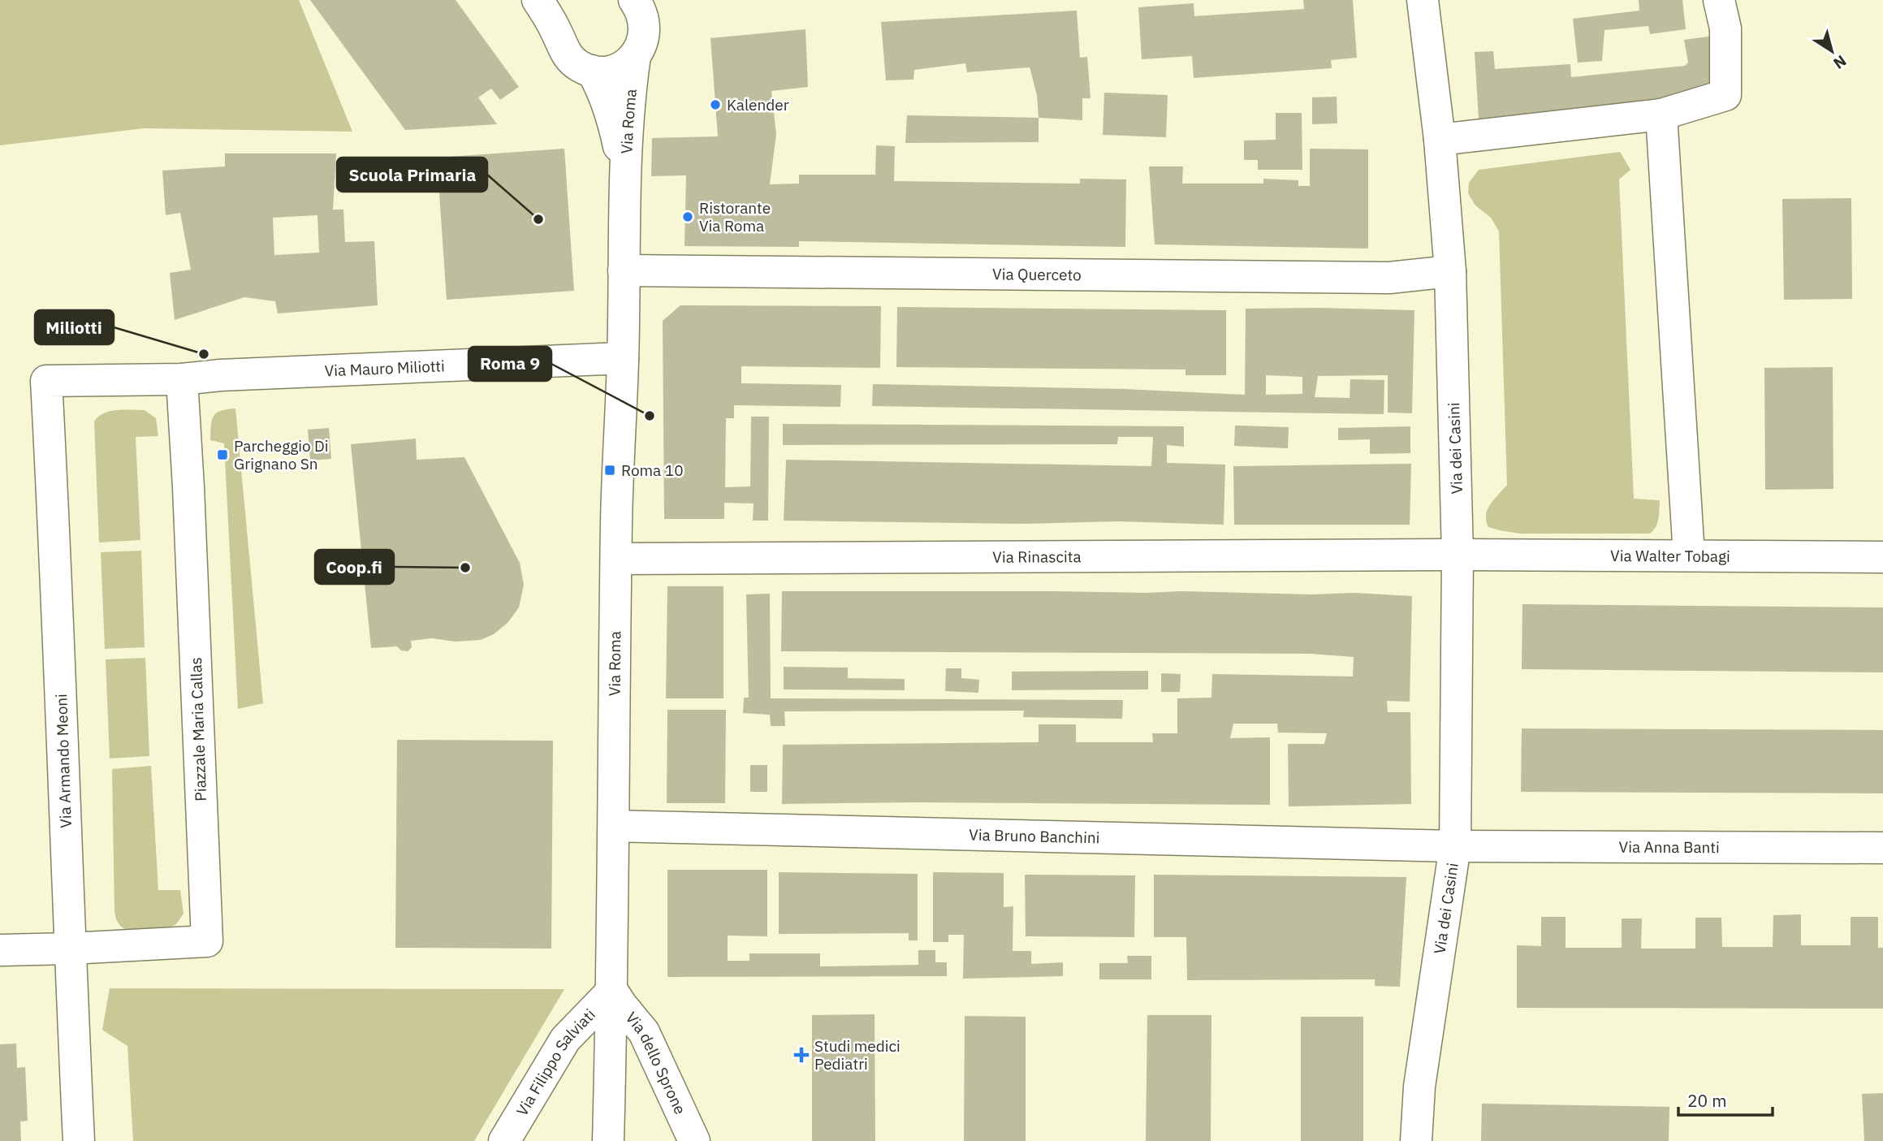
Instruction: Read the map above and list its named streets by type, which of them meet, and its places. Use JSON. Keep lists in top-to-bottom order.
{
  "streets": {
    "street": [
      "Via Roma",
      "Via Querceto",
      "Via Mauro Miliotti",
      "Via dei Casini",
      "Via Rinascita",
      "Via Walter Tobagi",
      "Piazzale Maria Callas",
      "Via Armando Meoni",
      "Via Bruno Banchini",
      "Via Anna Banti",
      "Via Filippo Salviati",
      "Via dello Sprone"
    ]
  },
  "crossings": [
    ["Via Roma", "Via Querceto"],
    ["Via Roma", "Via Mauro Miliotti"],
    ["Via Roma", "Via Rinascita"],
    ["Via Roma", "Via Bruno Banchini"],
    ["Via Roma", "Via Filippo Salviati"],
    ["Via Roma", "Via dello Sprone"],
    ["Via Querceto", "Via dei Casini"],
    ["Via Mauro Miliotti", "Piazzale Maria Callas"],
    ["Via Mauro Miliotti", "Via Armando Meoni"],
    ["Via dei Casini", "Via Rinascita"],
    ["Via dei Casini", "Via Walter Tobagi"],
    ["Via dei Casini", "Via Bruno Banchini"],
    ["Via dei Casini", "Via Anna Banti"],
    ["Via Rinascita", "Via Walter Tobagi"],
    ["Piazzale Maria Callas", "Via Armando Meoni"],
    ["Via Bruno Banchini", "Via Anna Banti"],
    ["Via Filippo Salviati", "Via dello Sprone"]
  ],
  "places": {
    "other": [
      "Kalender",
      "Ristorante Via Roma",
      "Scuola Primaria",
      "Miliotti",
      "Roma 9",
      "Coop.fi"
    ],
    "transit": ["Parcheggio Di Grignano Sn", "Roma 10"],
    "health": ["Studi medici Pediatri"]
  },
  "scale_bar": "20 m",
  "north": "bottom right"
}
